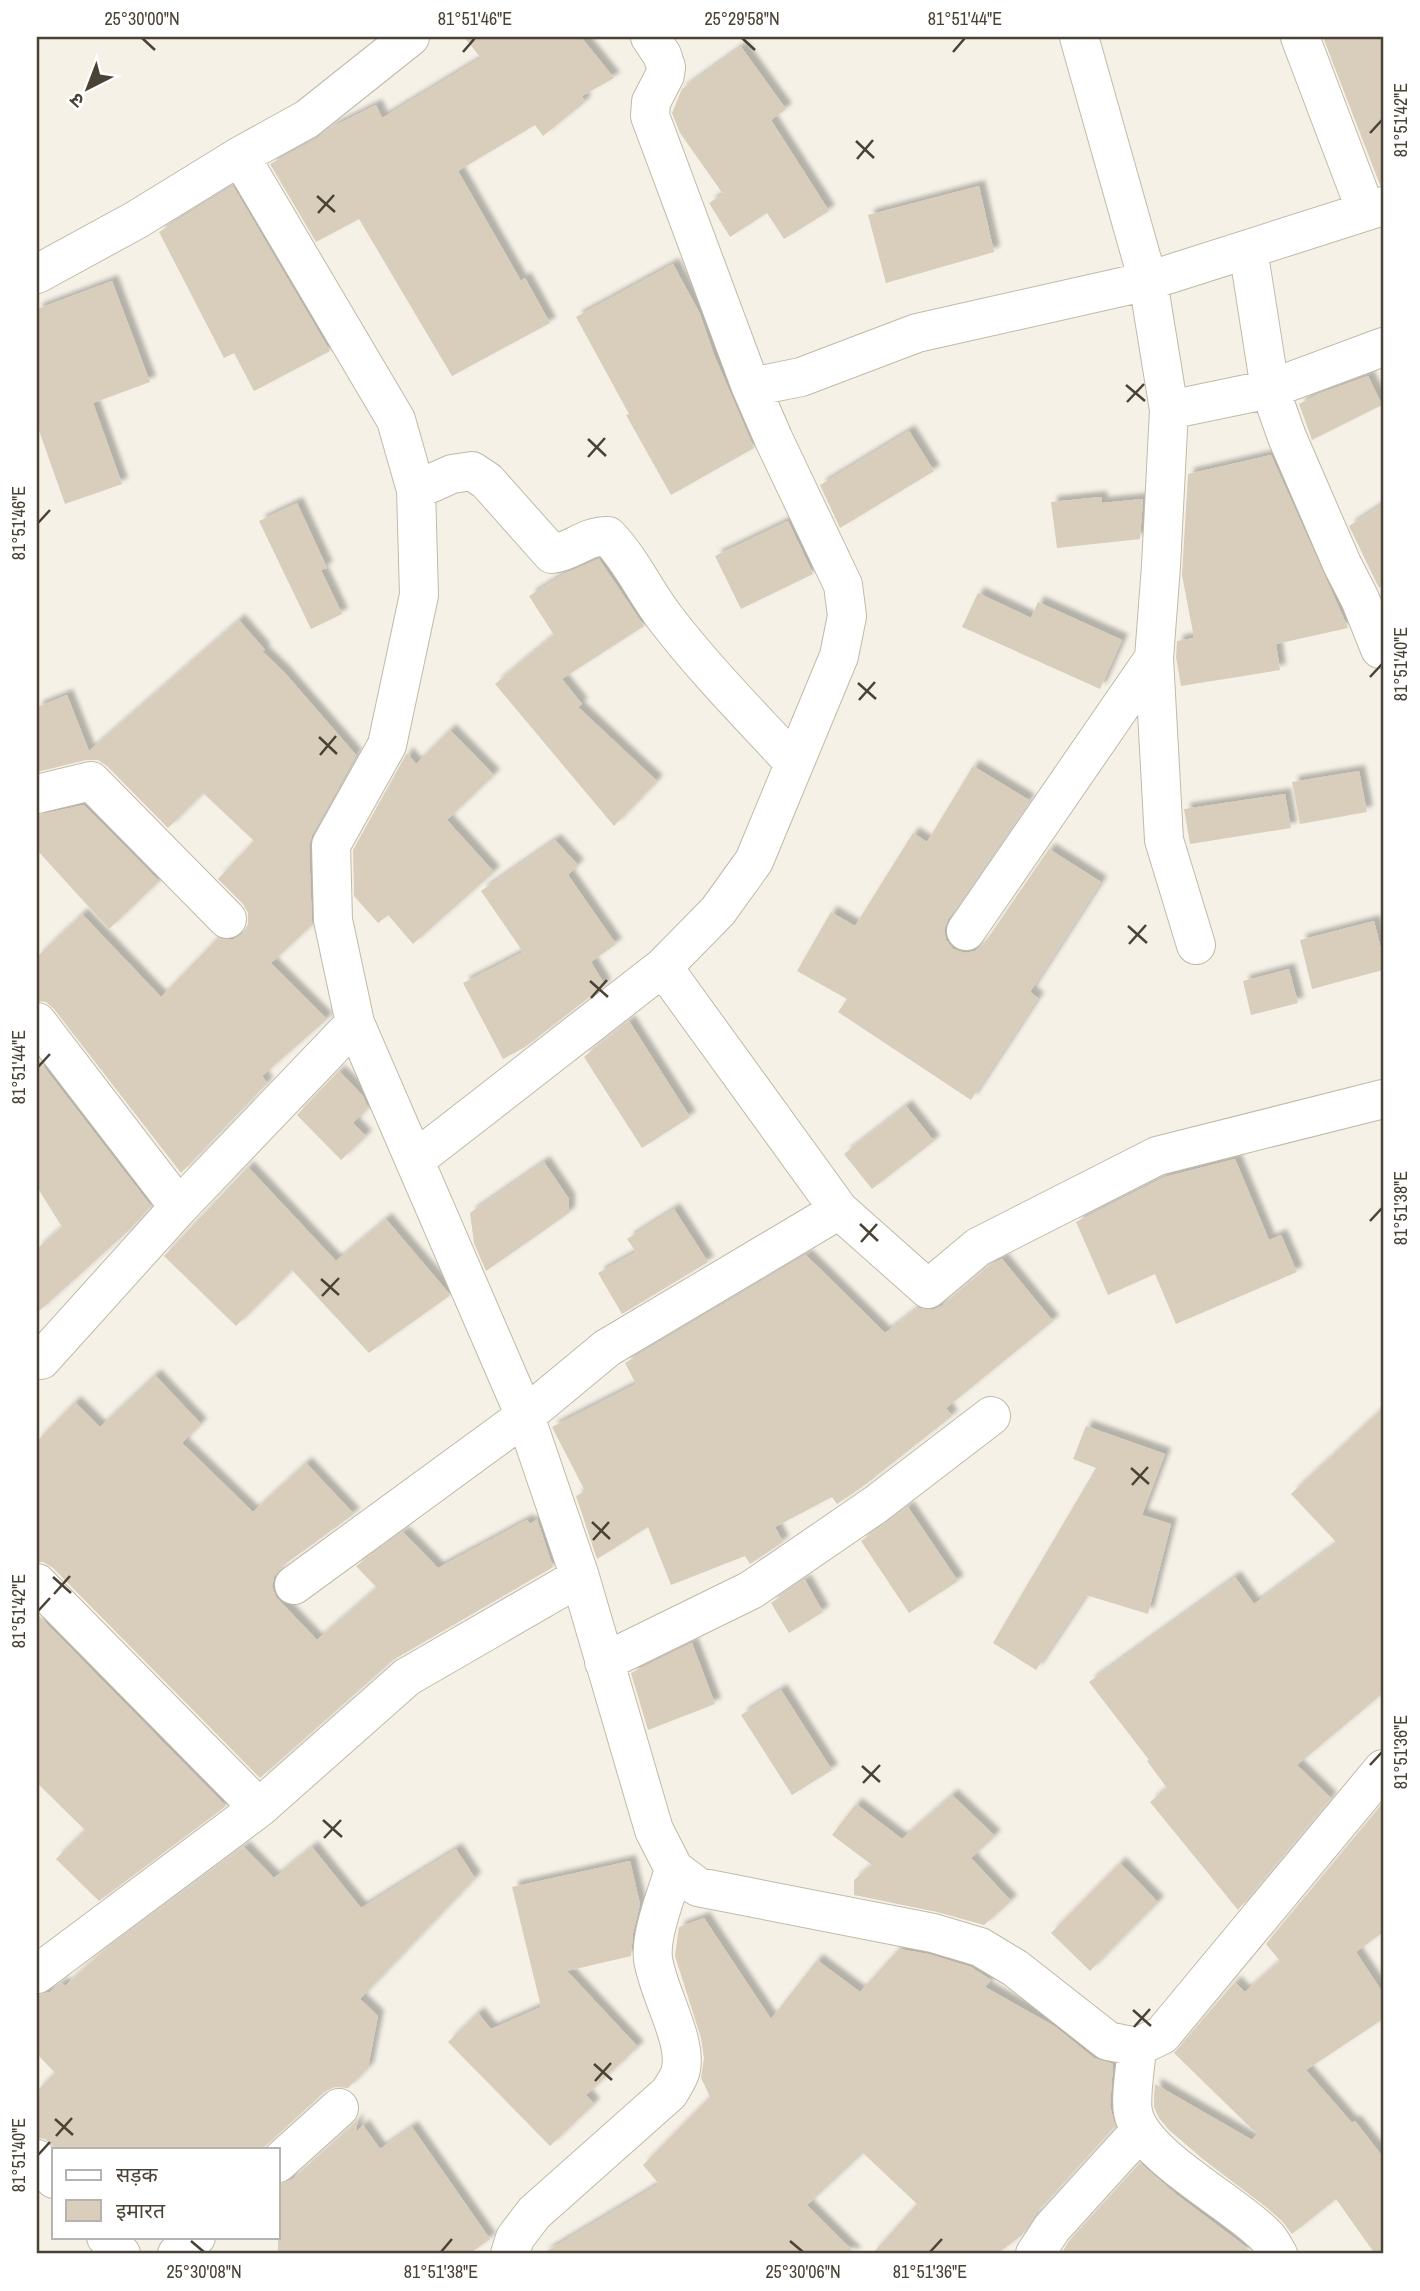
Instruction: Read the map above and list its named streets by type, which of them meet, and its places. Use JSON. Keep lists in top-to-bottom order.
{
  "legend": ["सड़क", "इमारत"],
  "north": "bottom left",
  "coordinates": [
    "25°30'00\"N",
    "81°51'46\"E",
    "25°29'58\"N",
    "81°51'44\"E",
    "81°51'42\"E",
    "81°51'40\"E",
    "81°51'38\"E",
    "81°51'36\"E",
    "25°30'08\"N",
    "25°30'06\"N"
  ]
}
